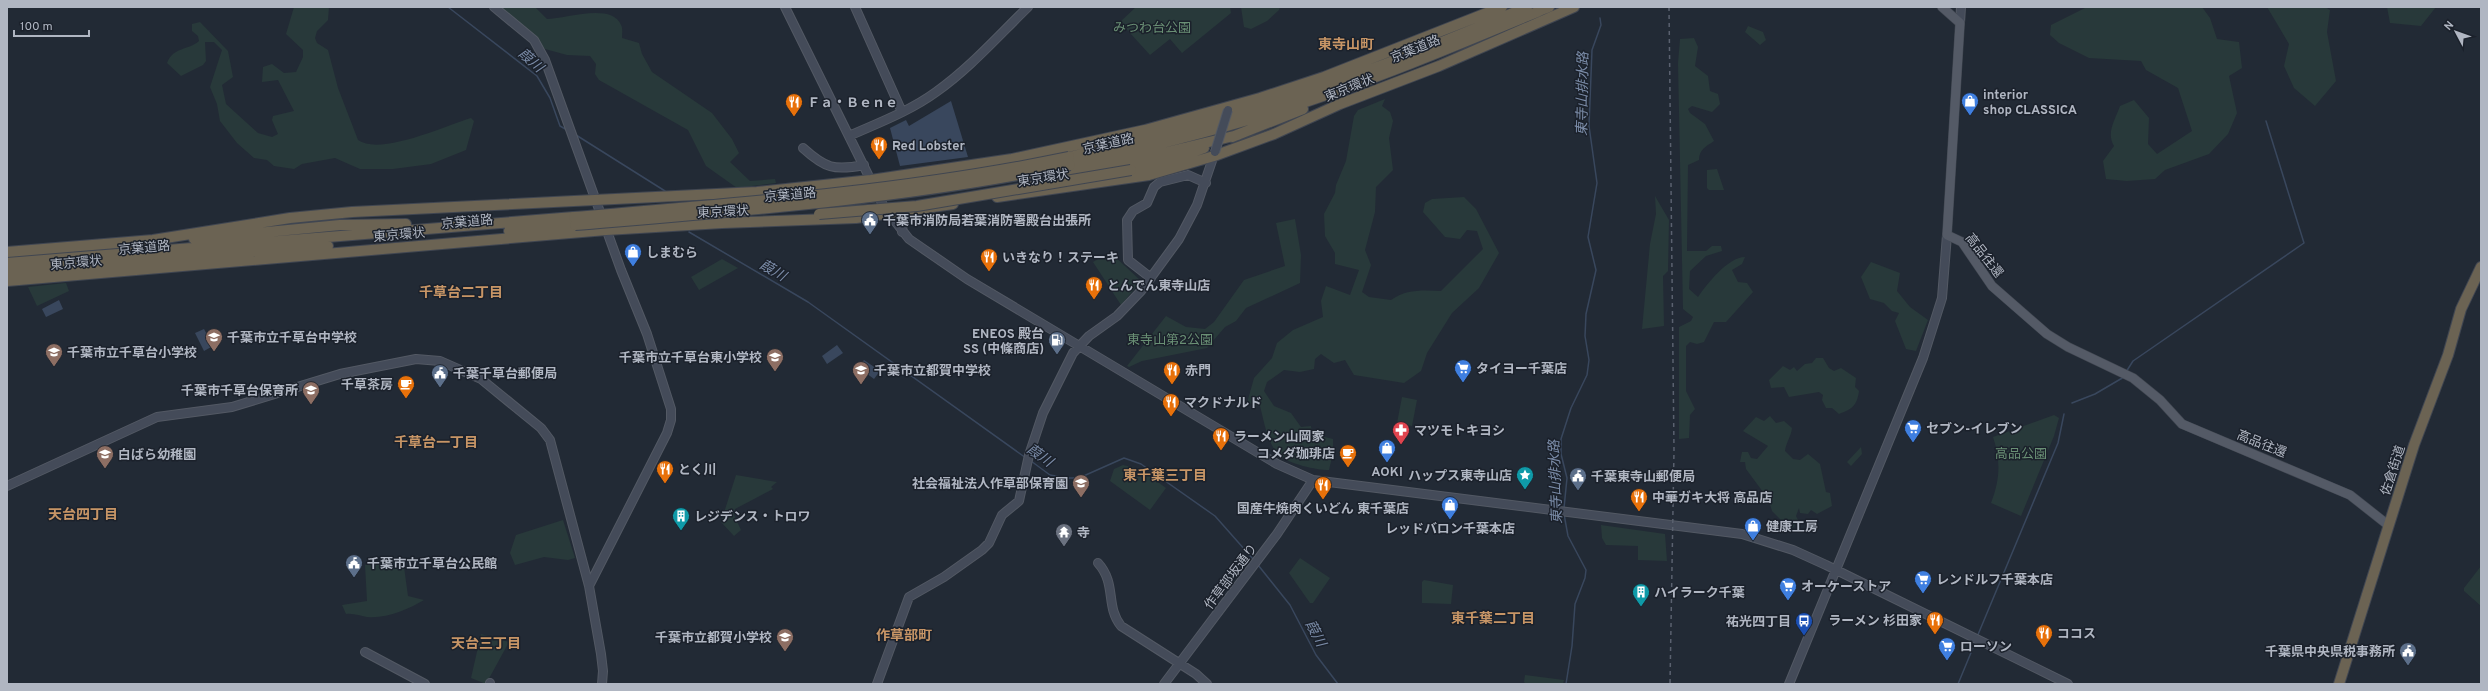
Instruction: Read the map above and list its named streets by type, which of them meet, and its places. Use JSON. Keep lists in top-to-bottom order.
{
  "streets": {
    "highway": ["京葉道路", "東京環状", "佐倉街道"],
    "main road": ["高品往還"],
    "street": ["作草部坂通り"]
  },
  "crossings": [
    ["高品往還", "佐倉街道"]
  ],
  "districts": [
    "東寺山町",
    "千草台二丁目",
    "千草台一丁目",
    "東千葉三丁目",
    "天台四丁目",
    "東千葉二丁目",
    "作草部町",
    "天台三丁目"
  ],
  "water": ["葭川", "東寺山排水路"],
  "parks": ["みつわ台公園", "東寺山第2公園", "高品公園"],
  "places": {
    "shop": [
      "interior shop CLASSICA",
      "しまむら",
      "AOKI",
      "レッドバロン千葉本店",
      "健康工房"
    ],
    "restaurant": [
      "Ｆａ・Ｂｅｎｅ",
      "Red Lobster",
      "いきなり！ステーキ",
      "とんでん東寺山店",
      "赤門",
      "マクドナルド",
      "ラーメン山岡家",
      "とく川",
      "国産牛焼肉くいどん 東千葉店",
      "中華ガキ大将 高品店",
      "ラーメン 杉田家",
      "ココス"
    ],
    "public building": [
      "千葉市消防局若葉消防署殿台出張所",
      "千葉千草台郵便局",
      "千葉東寺山郵便局",
      "千葉市立千草台公民館",
      "千葉県中央県税事務所"
    ],
    "school or university": [
      "千葉市立千草台中学校",
      "千葉市立千草台小学校",
      "千葉市立千草台東小学校",
      "千葉市立都賀中学校",
      "千葉市千草台保育所",
      "白ばら幼稚園",
      "社会福祉法人作草部保育園",
      "千葉市立都賀小学校"
    ],
    "fuel station": ["ENEOS 殿台 SS (中條商店)"],
    "supermarket": [
      "タイヨー千葉店",
      "セブン-イレブン",
      "レンドルフ千葉本店",
      "オーケーストア",
      "ローソン"
    ],
    "cafe": ["千草茶房", "コメダ珈琲店"],
    "pharmacy": ["マツモトキヨシ"],
    "place": ["ハップス東寺山店"],
    "building": ["レジデンス・トロワ", "ハイラーク千葉"],
    "temple": ["寺"],
    "bus stop": ["祐光四丁目"]
  },
  "scale_bar": "100 m",
  "north": "top left"
}
